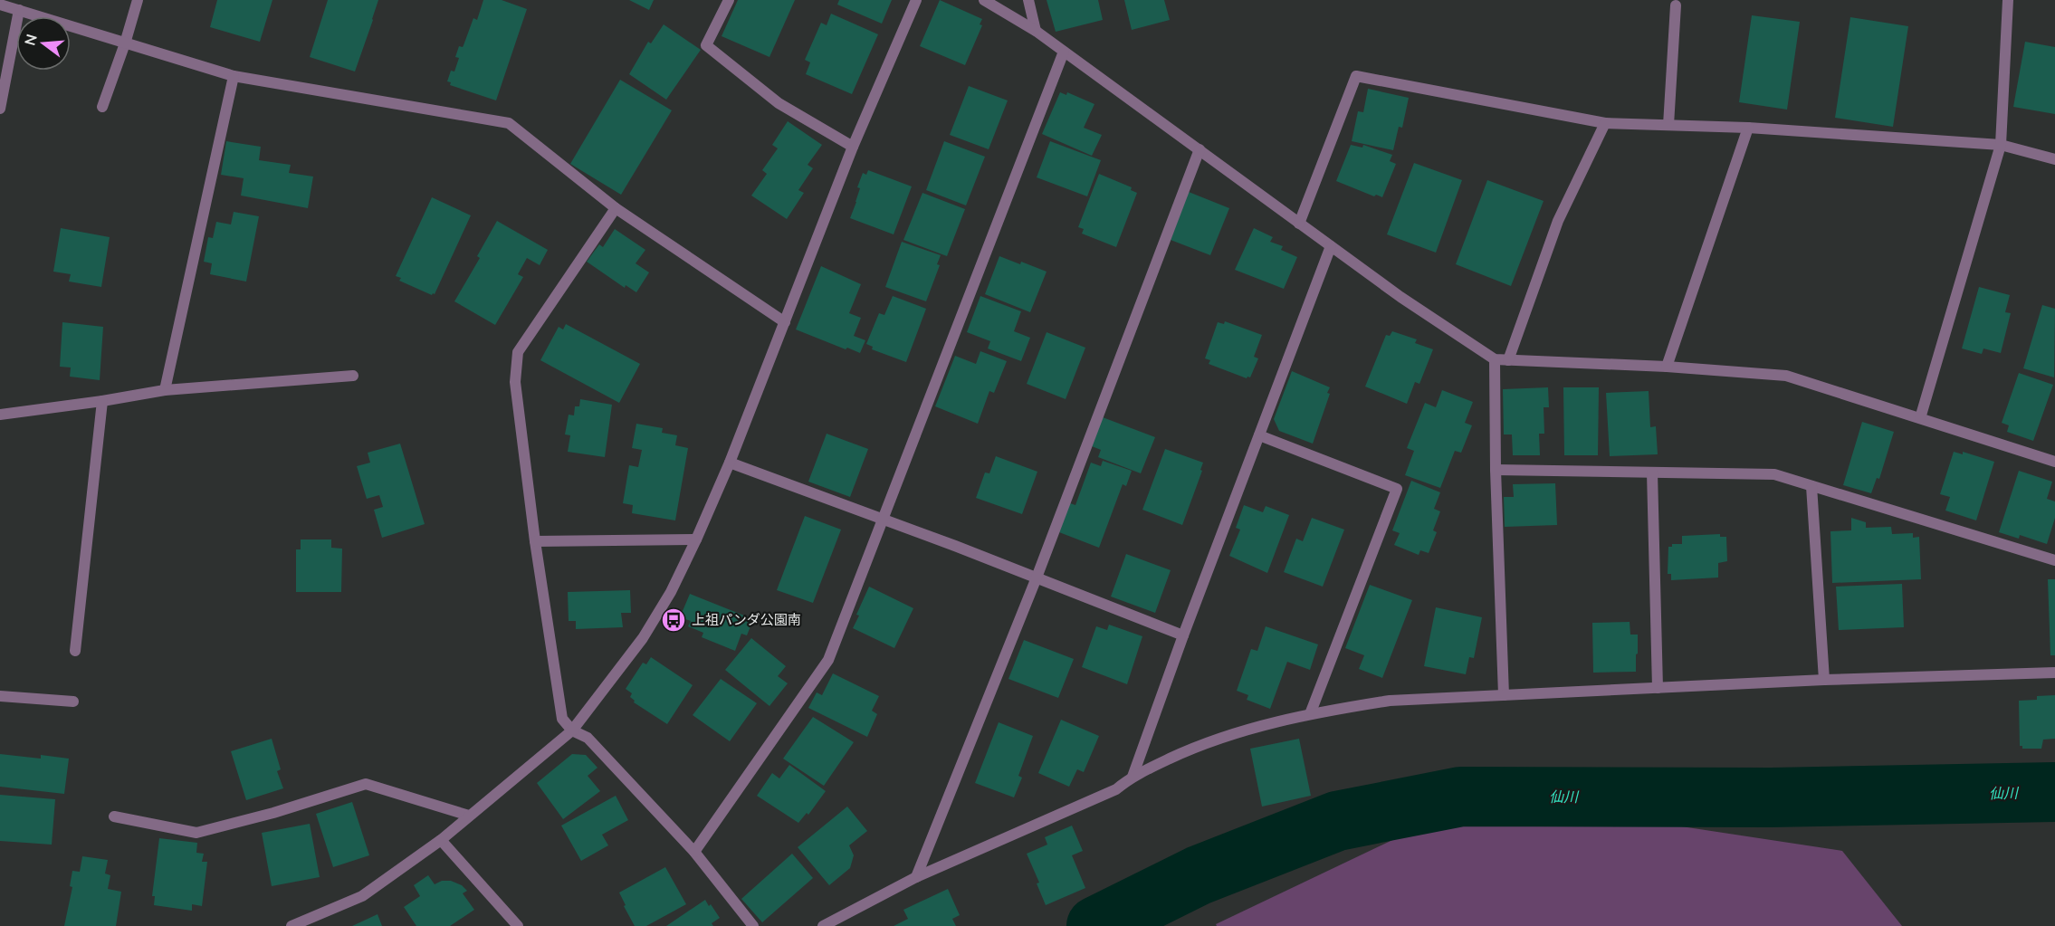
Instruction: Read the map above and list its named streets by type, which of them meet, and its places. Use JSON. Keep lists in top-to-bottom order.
{
  "water": ["仙川"],
  "places": {
    "bus stop": ["上祖パンダ公園南"]
  },
  "north": "left"
}
